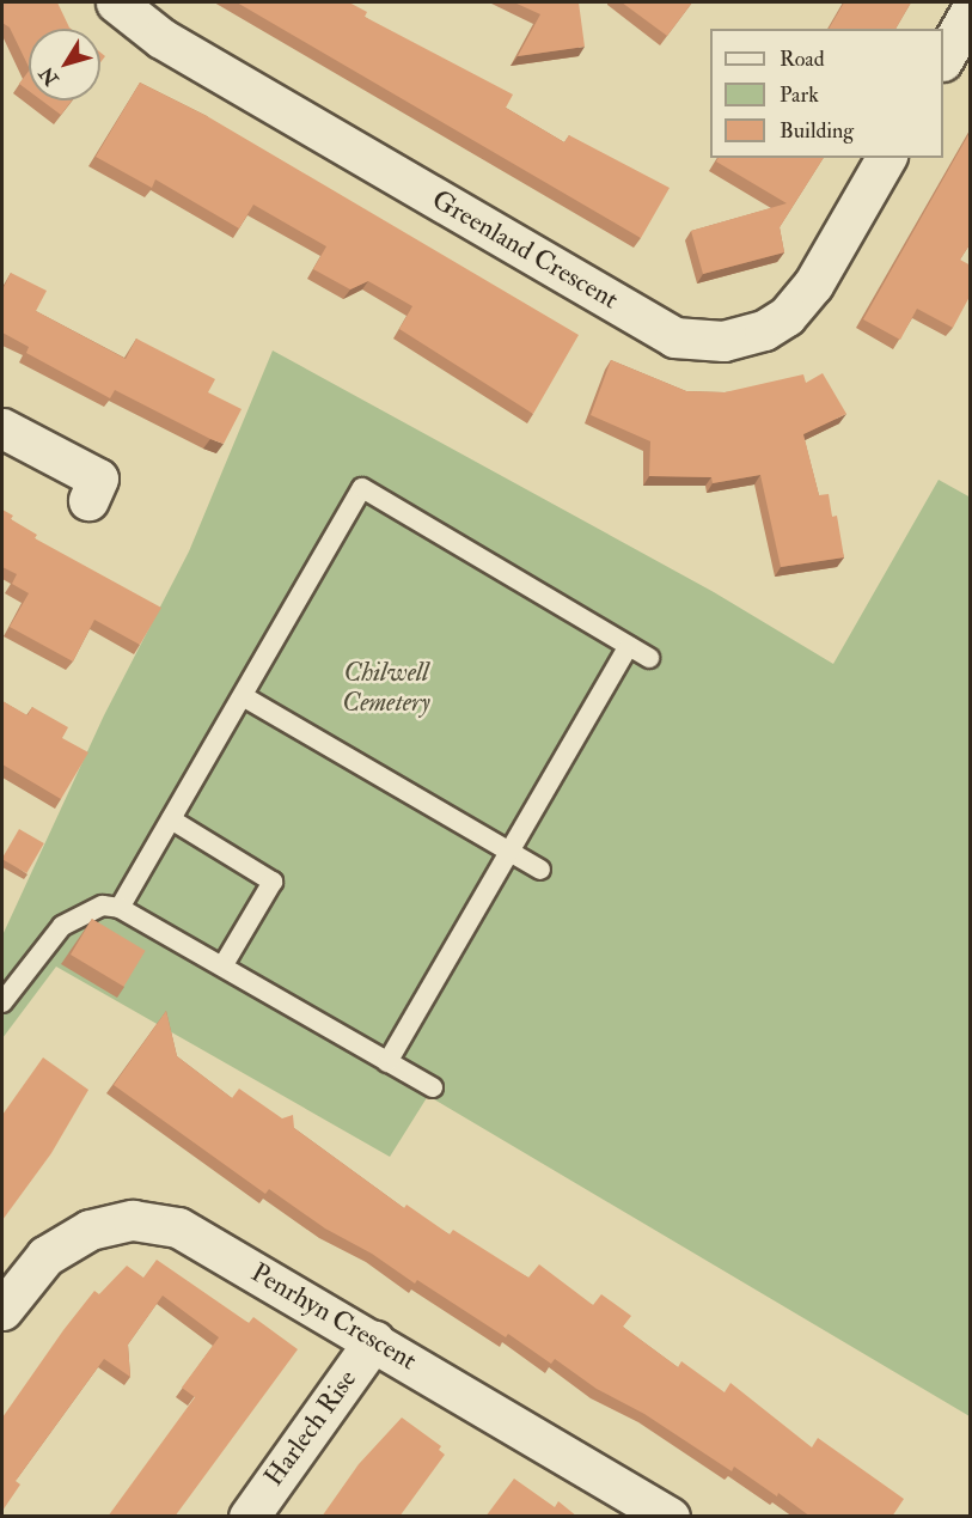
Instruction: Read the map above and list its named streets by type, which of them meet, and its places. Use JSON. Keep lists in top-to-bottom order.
{
  "streets": {
    "street": ["Greenland Crescent", "Penrhyn Crescent", "Harlech Rise"]
  },
  "crossings": [
    ["Penrhyn Crescent", "Harlech Rise"]
  ],
  "parks": ["Chilwell Cemetery"],
  "legend": ["Road", "Park", "Building"],
  "north": "bottom left"
}
